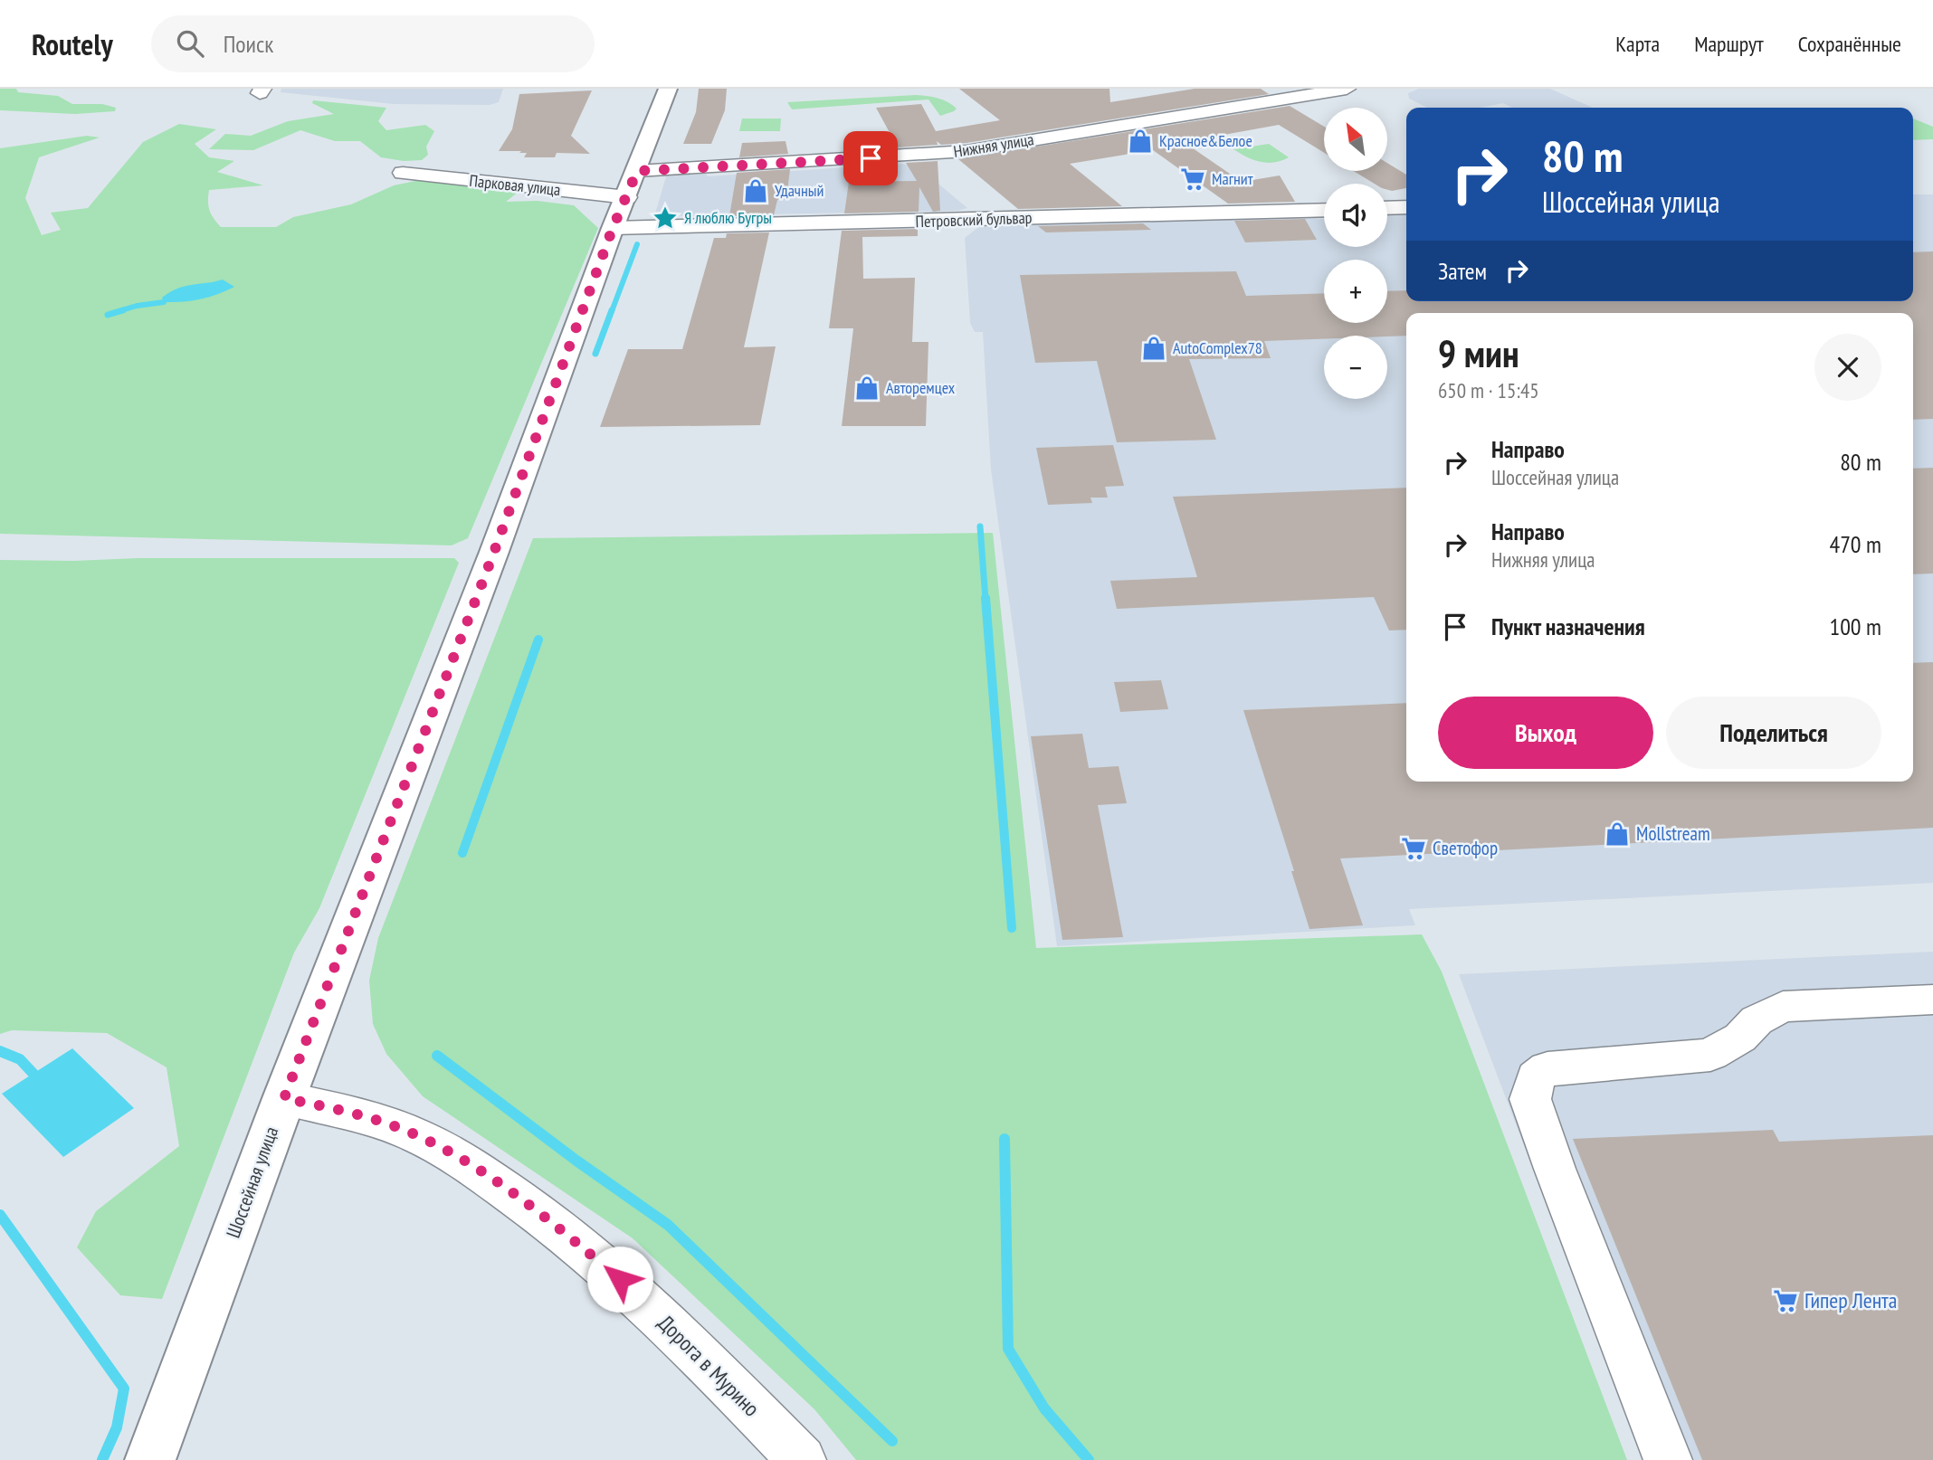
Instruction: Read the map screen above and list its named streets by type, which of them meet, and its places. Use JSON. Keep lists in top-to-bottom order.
{
  "streets": {
    "main road": ["Шоссейная улица"],
    "street": [
      "Нижняя улица",
      "Парковая улица",
      "Петровский бульвар",
      "Дорога в Мурино"
    ]
  },
  "crossings": [
    ["Нижняя улица", "Шоссейная улица"],
    ["Парковая улица", "Шоссейная улица"],
    ["Петровский бульвар", "Шоссейная улица"],
    ["Шоссейная улица", "Дорога в Мурино"]
  ],
  "places": {
    "shop": [
      "Красное&Белое",
      "Удачный",
      "AutoComplex78",
      "Авторемцех",
      "Mollstream"
    ],
    "supermarket": ["Магнит", "Светофор", "Гипер Лента"],
    "place": ["Я люблю Бугры"]
  },
  "north": "top left",
  "page": {
    "header": "Routely",
    "search": "Поиск",
    "nav": ["Карта", "Маршрут", "Сохранённые"],
    "map_buttons": ["+", "−"],
    "turn": ["80 m", "Шоссейная улица"],
    "then": "Затем",
    "heading": ["9 мин", "650 m · 15:45"],
    "list": [
      {
        "name": "Направо",
        "note": "Шоссейная улица",
        "value": "80 m"
      },
      {
        "name": "Направо",
        "note": "Нижняя улица",
        "value": "470 m"
      },
      {
        "name": "Пункт назначения",
        "value": "100 m"
      }
    ],
    "buttons": ["Выход", "Поделиться"]
  }
}
